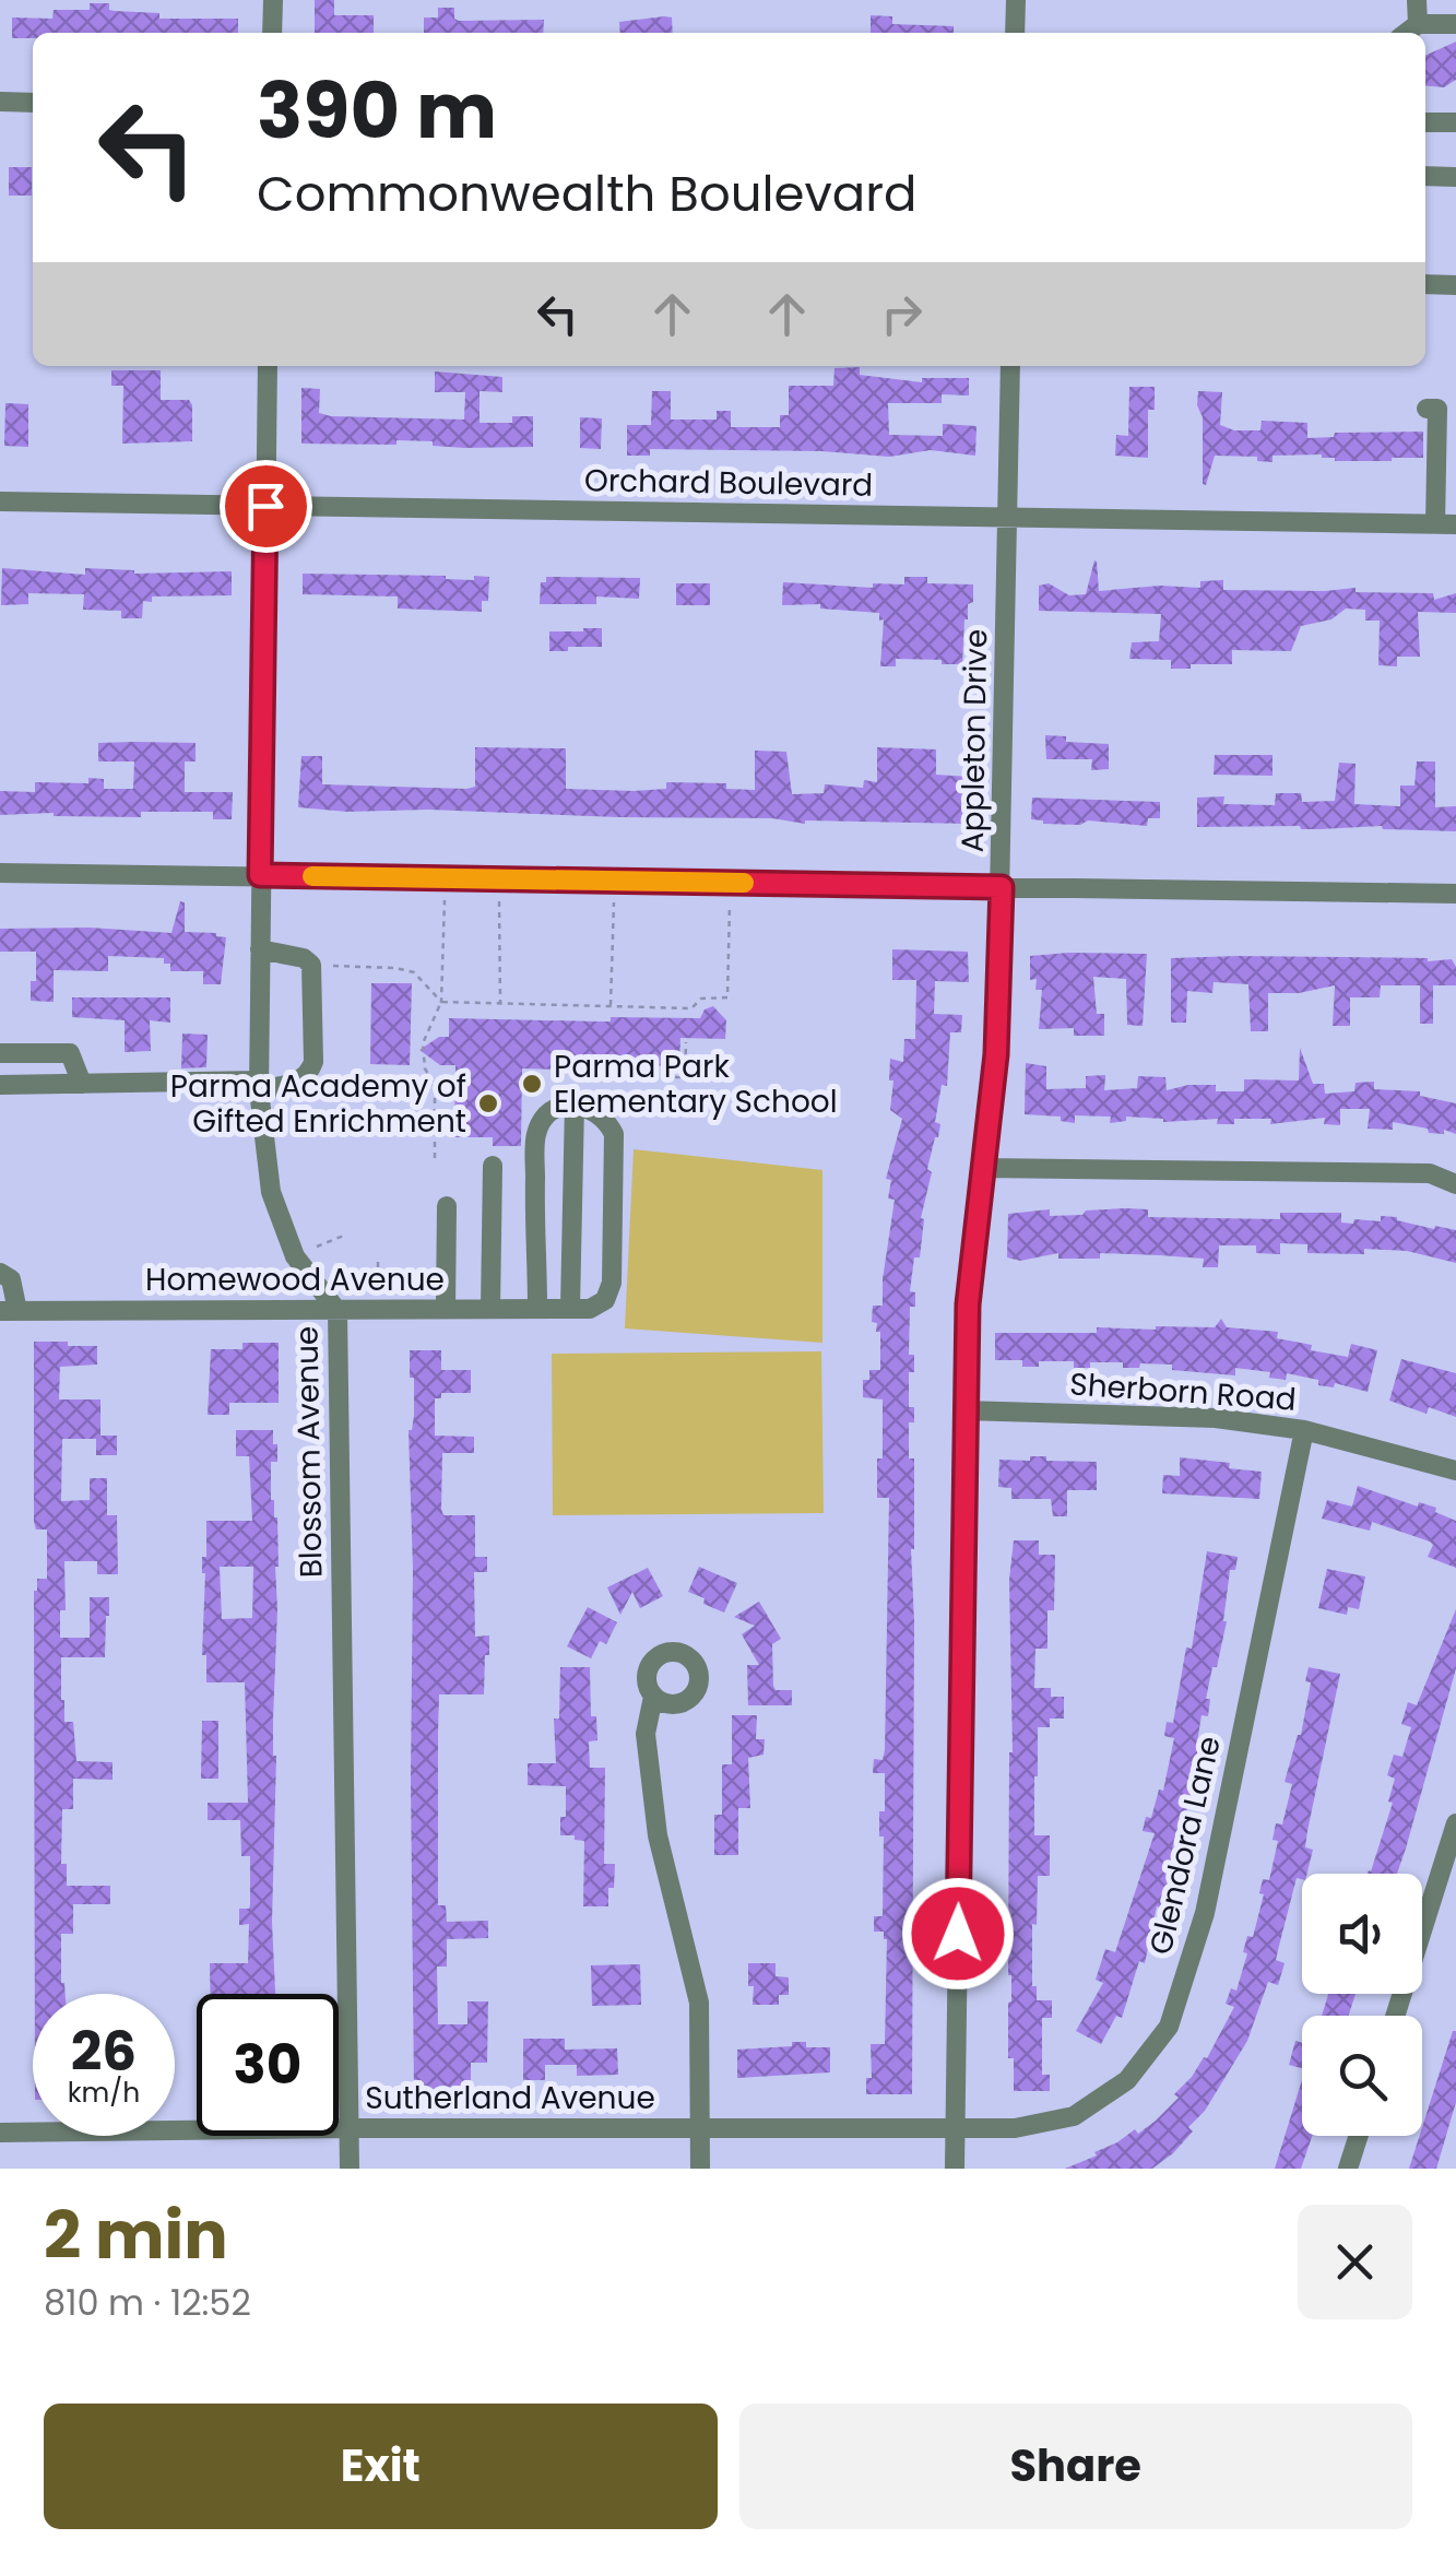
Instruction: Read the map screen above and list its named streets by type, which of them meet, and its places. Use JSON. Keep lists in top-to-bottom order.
{
  "streets": {
    "street": [
      "Orchard Boulevard",
      "Appleton Drive",
      "Homewood Avenue",
      "Sherborn Road",
      "Blossom Avenue",
      "Glendora Lane",
      "Sutherland Avenue"
    ]
  },
  "crossings": [
    ["Orchard Boulevard", "Appleton Drive"],
    ["Orchard Boulevard", "Blossom Avenue"],
    ["Appleton Drive", "Sherborn Road"],
    ["Appleton Drive", "Glendora Lane"],
    ["Appleton Drive", "Sutherland Avenue"],
    ["Homewood Avenue", "Blossom Avenue"],
    ["Sherborn Road", "Glendora Lane"],
    ["Blossom Avenue", "Sutherland Avenue"],
    ["Glendora Lane", "Sutherland Avenue"]
  ],
  "places": ["Parma Park Elementary School", "Parma Academy of Gifted Enrichment"],
  "page": {
    "turn": ["390 m", "Commonwealth Boulevard"],
    "speed": "26 km/h",
    "limit": "30",
    "heading": ["2 min", "810 m · 12:52"],
    "buttons": ["Exit", "Share"]
  }
}
